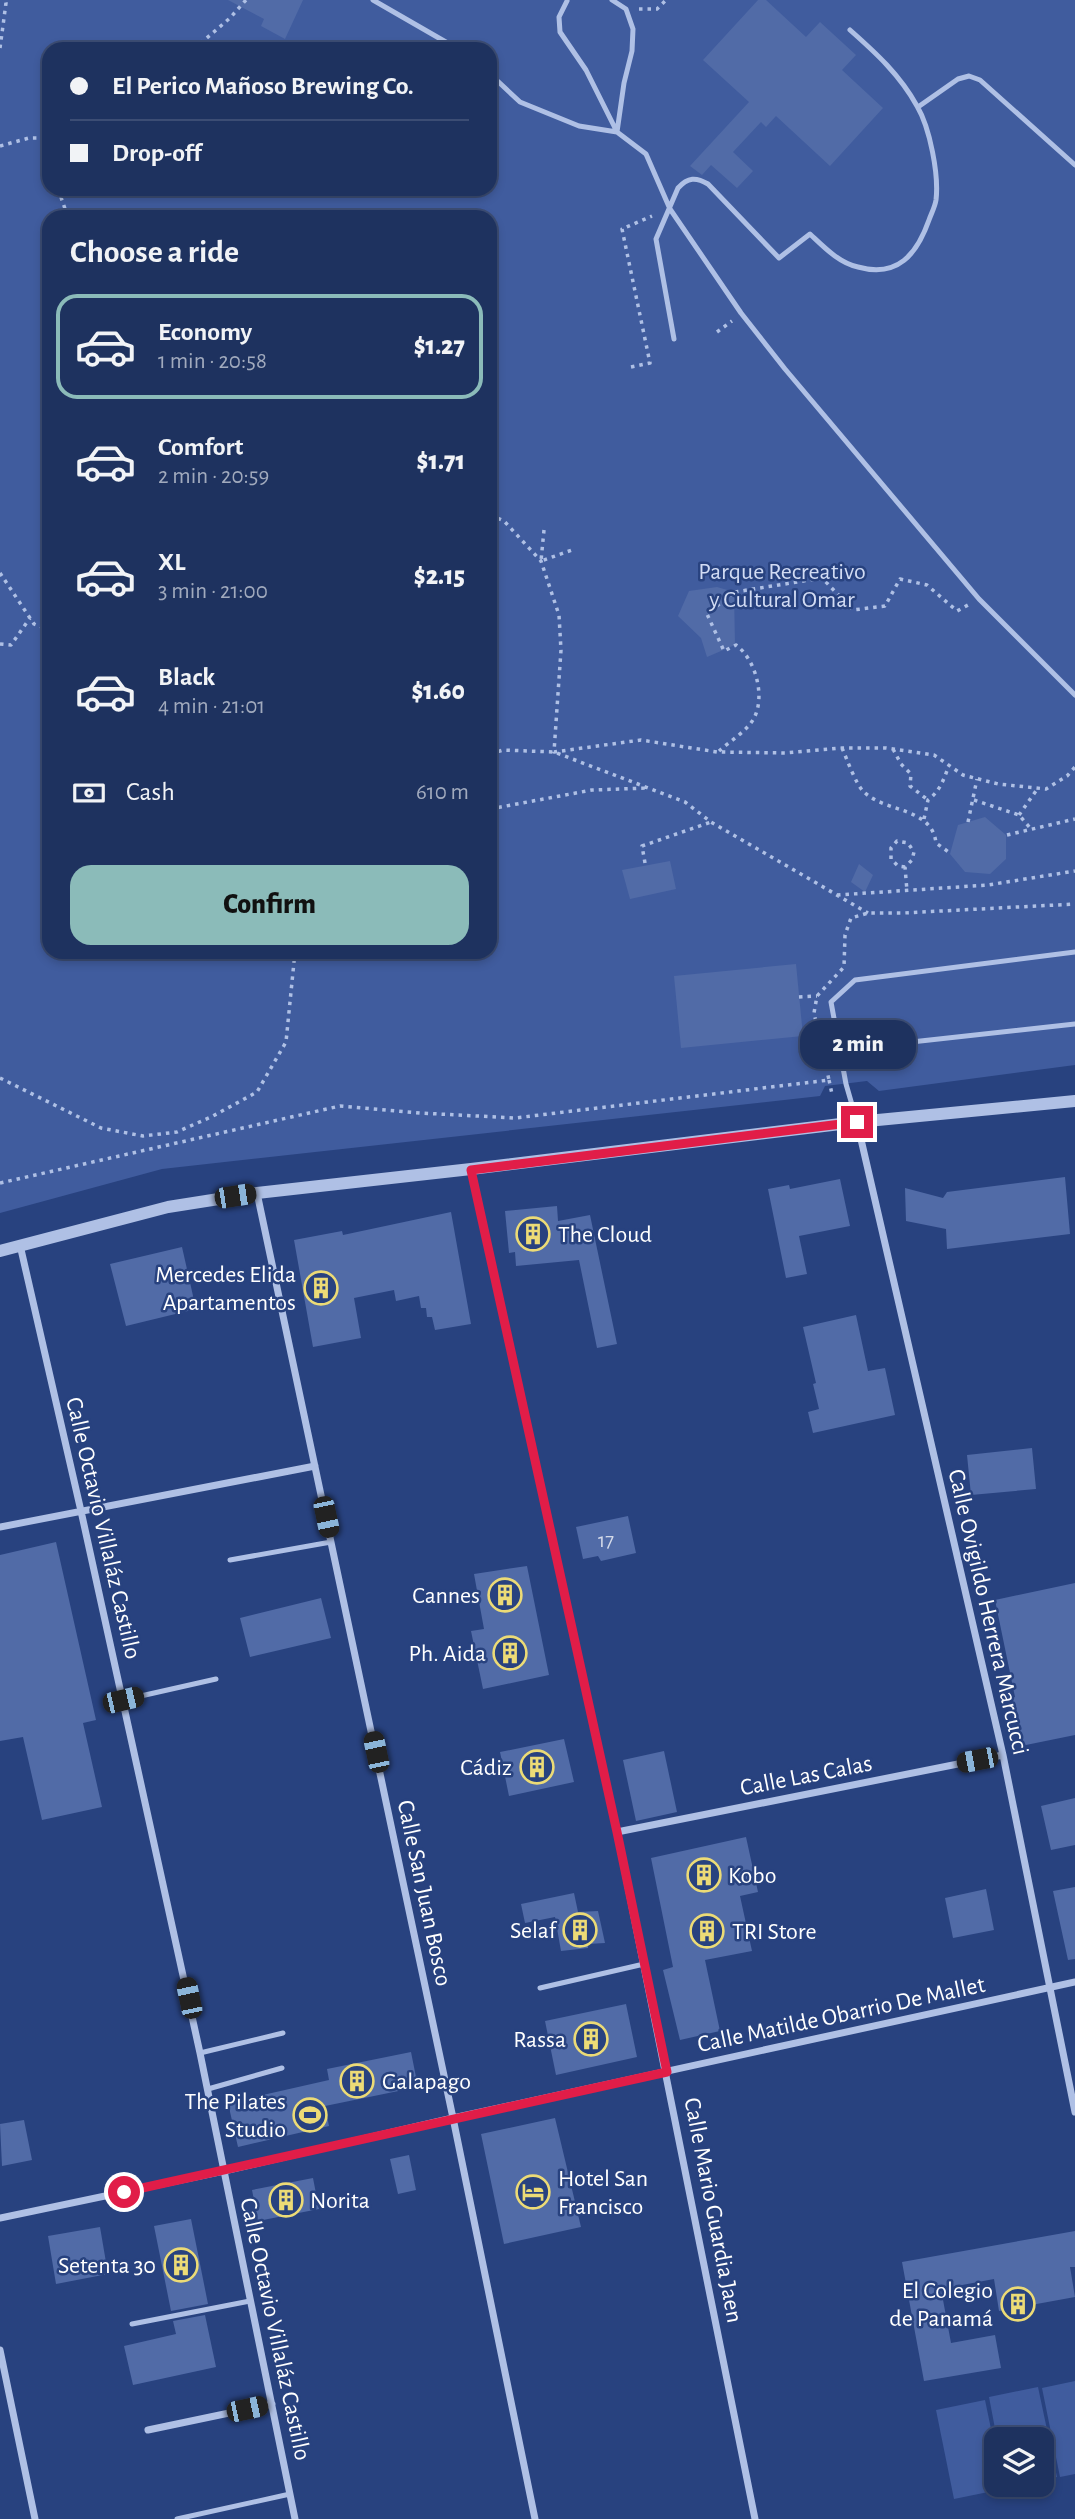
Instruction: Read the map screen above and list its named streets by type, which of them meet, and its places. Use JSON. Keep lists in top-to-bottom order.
{
  "streets": {
    "street": [
      "Calle Octavio Villaláz Castillo",
      "Calle Ovigildo Herrera Marcucci",
      "Calle Las Calas",
      "Calle San Juan Bosco",
      "Calle Matilde Obarrio De Mallet",
      "Calle Mario Guardia Jaen"
    ]
  },
  "crossings": [
    ["Calle Octavio Villaláz Castillo", "Calle Matilde Obarrio De Mallet"],
    ["Calle Ovigildo Herrera Marcucci", "Calle Las Calas"],
    ["Calle Ovigildo Herrera Marcucci", "Calle Matilde Obarrio De Mallet"],
    ["Calle Las Calas", "Calle Mario Guardia Jaen"],
    ["Calle San Juan Bosco", "Calle Matilde Obarrio De Mallet"],
    ["Calle Matilde Obarrio De Mallet", "Calle Mario Guardia Jaen"]
  ],
  "parks": ["Parque Recreativo y Cultural Omar"],
  "places": {
    "building": [
      "The Cloud",
      "Mercedes Elida Apartamentos",
      "Cannes",
      "Ph. Aida",
      "Cádiz",
      "Kobo",
      "Selaf",
      "TRI Store",
      "Rassa",
      "Galapago",
      "Norita",
      "Setenta 30",
      "El Colegio de Panamá"
    ],
    "sports": ["The Pilates Studio"],
    "hotel": ["Hotel San Francisco"]
  },
  "house_numbers": ["17"],
  "page": {
    "banner": ["El Perico Mañoso Brewing Co.", "Drop-off"],
    "heading": "Choose a ride",
    "list": [
      {
        "name": "Economy",
        "note": "1 min · 20:58",
        "value": "$1.27"
      },
      {
        "name": "Comfort",
        "note": "2 min · 20:59",
        "value": "$1.71"
      },
      {
        "name": "XL",
        "note": "3 min · 21:00",
        "value": "$2.15"
      },
      {
        "name": "Black",
        "note": "4 min · 21:01",
        "value": "$1.60"
      }
    ],
    "pay": ["Cash", "610 m"],
    "buttons": "Confirm",
    "bubble": "2 min"
  }
}
